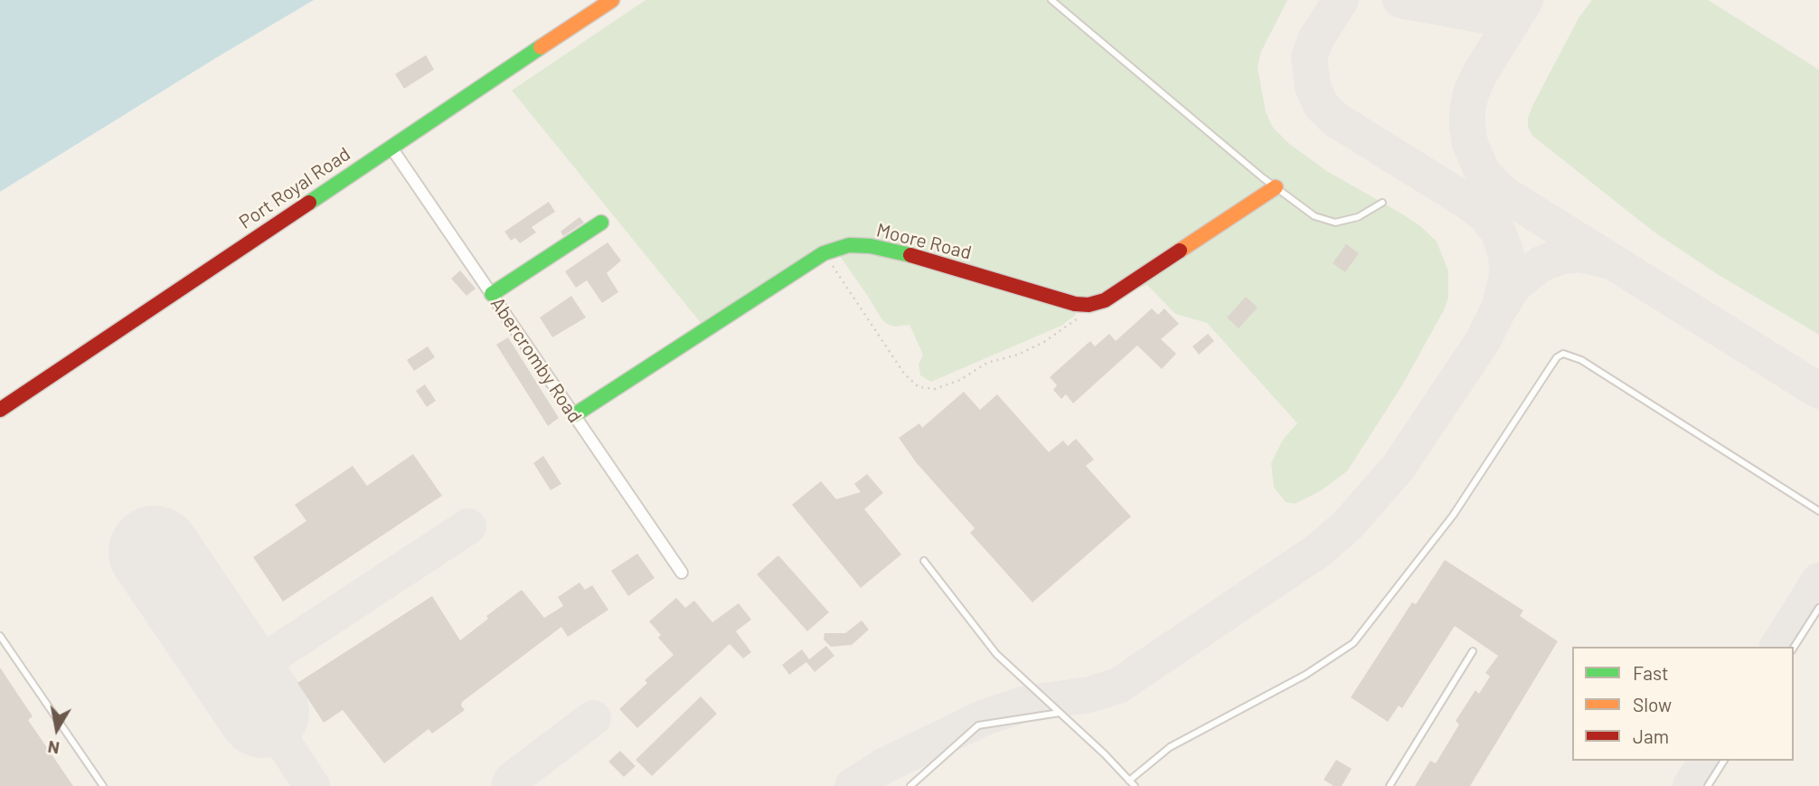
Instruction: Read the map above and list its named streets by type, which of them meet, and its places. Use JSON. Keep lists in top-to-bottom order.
{
  "streets": {
    "street": ["Port Royal Road", "Moore Road", "Abercromby Road"]
  },
  "crossings": [
    ["Port Royal Road", "Abercromby Road"],
    ["Moore Road", "Abercromby Road"]
  ],
  "legend": ["Fast", "Slow", "Jam"],
  "north": "bottom"
}
